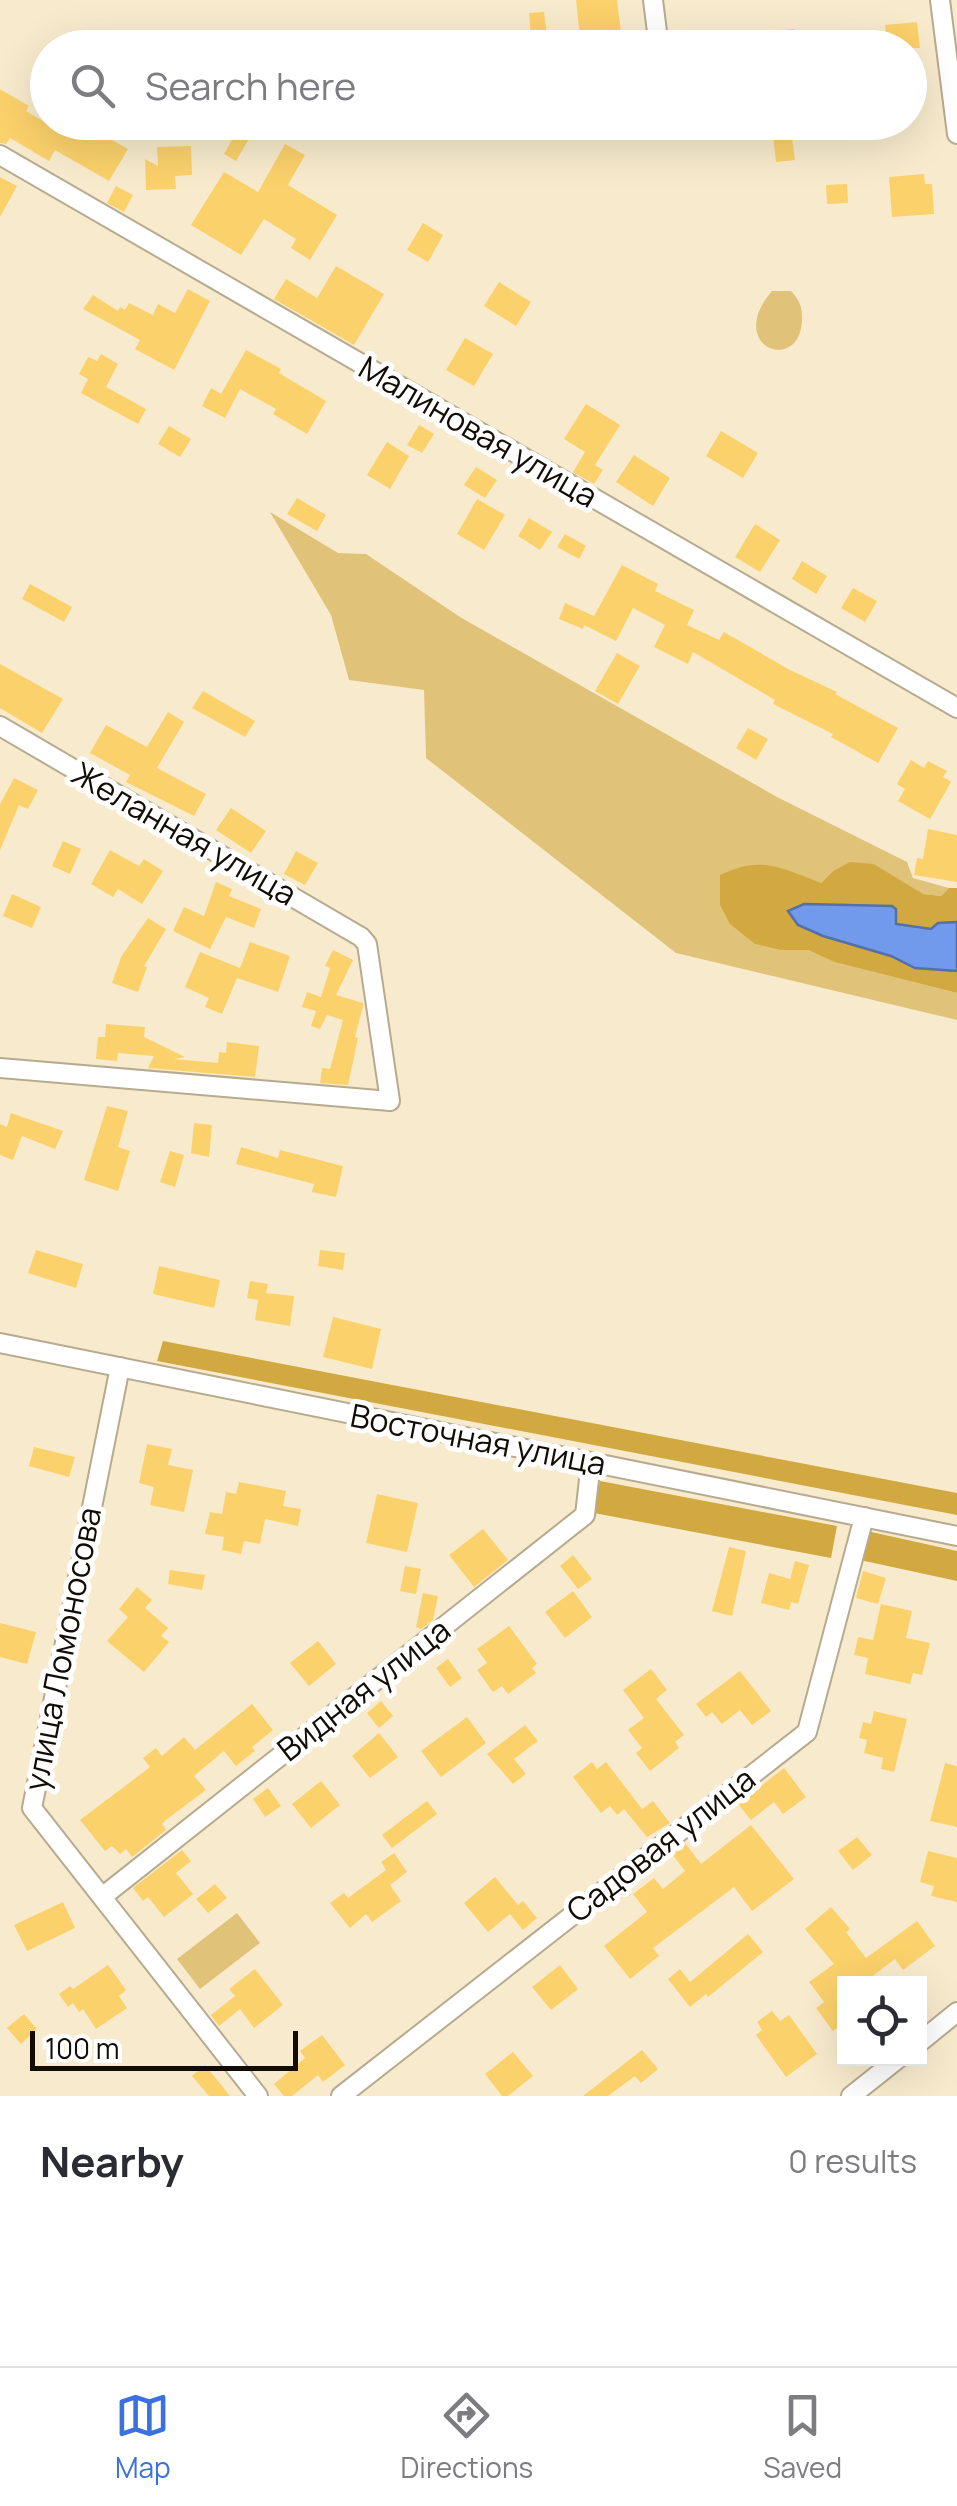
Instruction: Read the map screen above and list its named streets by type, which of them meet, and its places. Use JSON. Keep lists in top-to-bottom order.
{
  "streets": {
    "street": [
      "Малиновая улица",
      "Желанная улица",
      "Восточная улица",
      "улица Ломоносова",
      "Видная улица",
      "Садовая улица"
    ]
  },
  "crossings": [
    ["Восточная улица", "улица Ломоносова"],
    ["Восточная улица", "Видная улица"],
    ["Восточная улица", "Садовая улица"],
    ["улица Ломоносова", "Видная улица"]
  ],
  "scale_bar": "100 m",
  "page": {
    "search": "Search here",
    "scale": "100 m",
    "heading": ["Nearby", "0 results"],
    "nav": ["Map", "Directions", "Saved"]
  }
}
